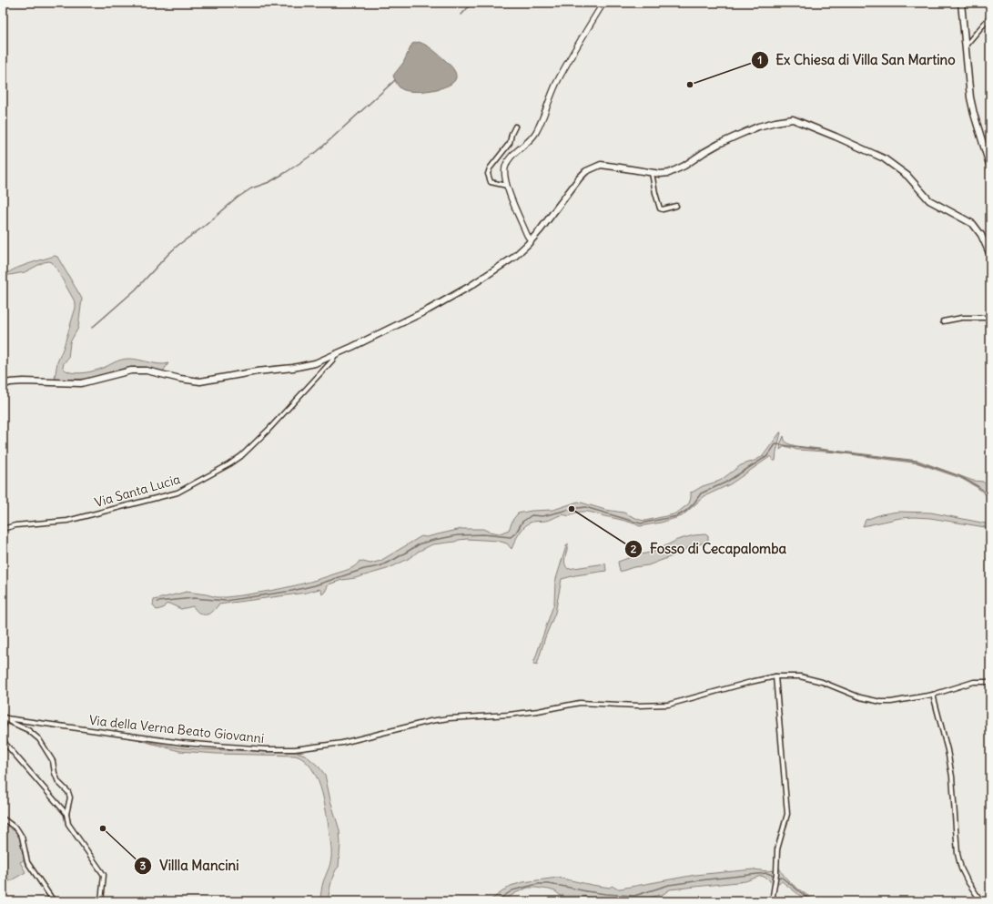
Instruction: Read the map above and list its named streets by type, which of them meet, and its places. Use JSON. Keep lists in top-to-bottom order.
{
  "streets": {
    "street": ["Via Santa Lucia", "Via della Verna Beato Giovanni"]
  },
  "places": ["Ex Chiesa di Villa San Martino", "Fosso di Cecapalomba", "Villla Mancini"]
}
